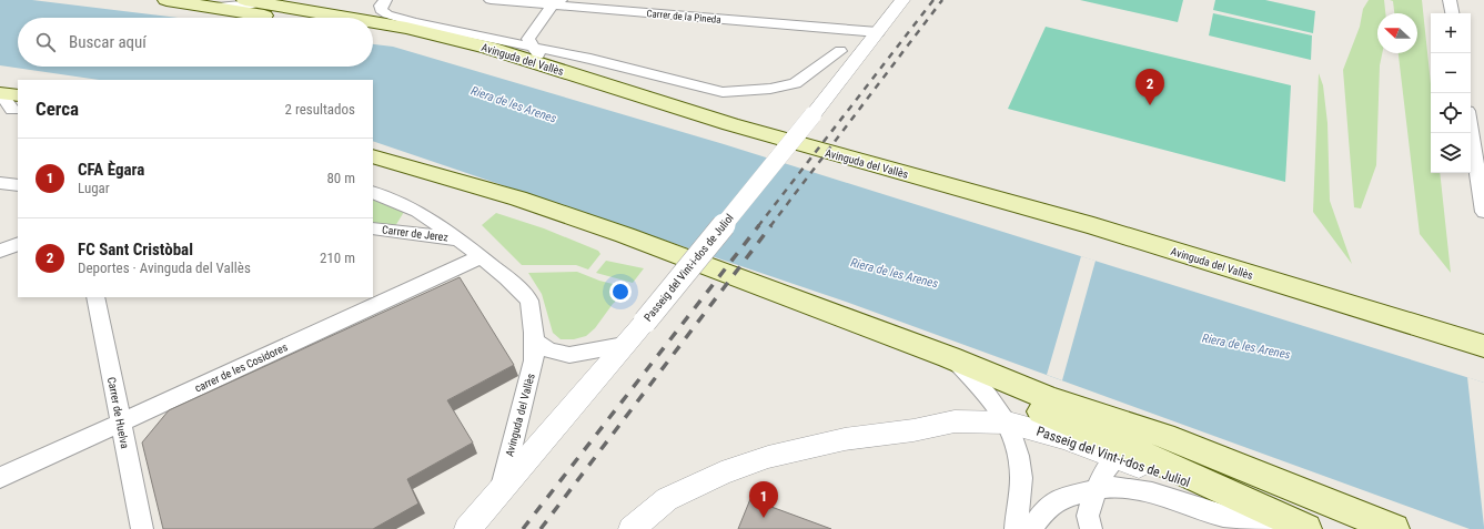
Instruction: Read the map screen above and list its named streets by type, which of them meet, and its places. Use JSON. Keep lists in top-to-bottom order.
{
  "streets": {
    "main road": ["Avinguda del Vallès"],
    "street": [
      "Carrer de la Pineda",
      "Carrer de Jerez",
      "Passeig del Vint-i-dos de Juliol",
      "carrer de les Cosidores",
      "Carrer de Huelva"
    ]
  },
  "crossings": [
    ["Carrer de la Pineda", "Passeig del Vint-i-dos de Juliol"],
    ["Avinguda del Vallès", "Carrer de Jerez"],
    ["Avinguda del Vallès", "Passeig del Vint-i-dos de Juliol"],
    ["Avinguda del Vallès", "carrer de les Cosidores"],
    ["carrer de les Cosidores", "Carrer de Huelva"]
  ],
  "water": ["Riera de les Arenes"],
  "north": "left",
  "page": {
    "map_buttons": ["+", "−"],
    "search": "Buscar aquí",
    "pins": ["2", "1"],
    "heading": ["Cerca", "2 resultados"],
    "list": [
      {
        "mark": "1",
        "name": "CFA Ègara",
        "note": "Lugar",
        "value": "80 m"
      },
      {
        "mark": "2",
        "name": "FC Sant Cristòbal",
        "note": "Deportes · Avinguda del Vallès",
        "value": "210 m"
      }
    ]
  }
}
